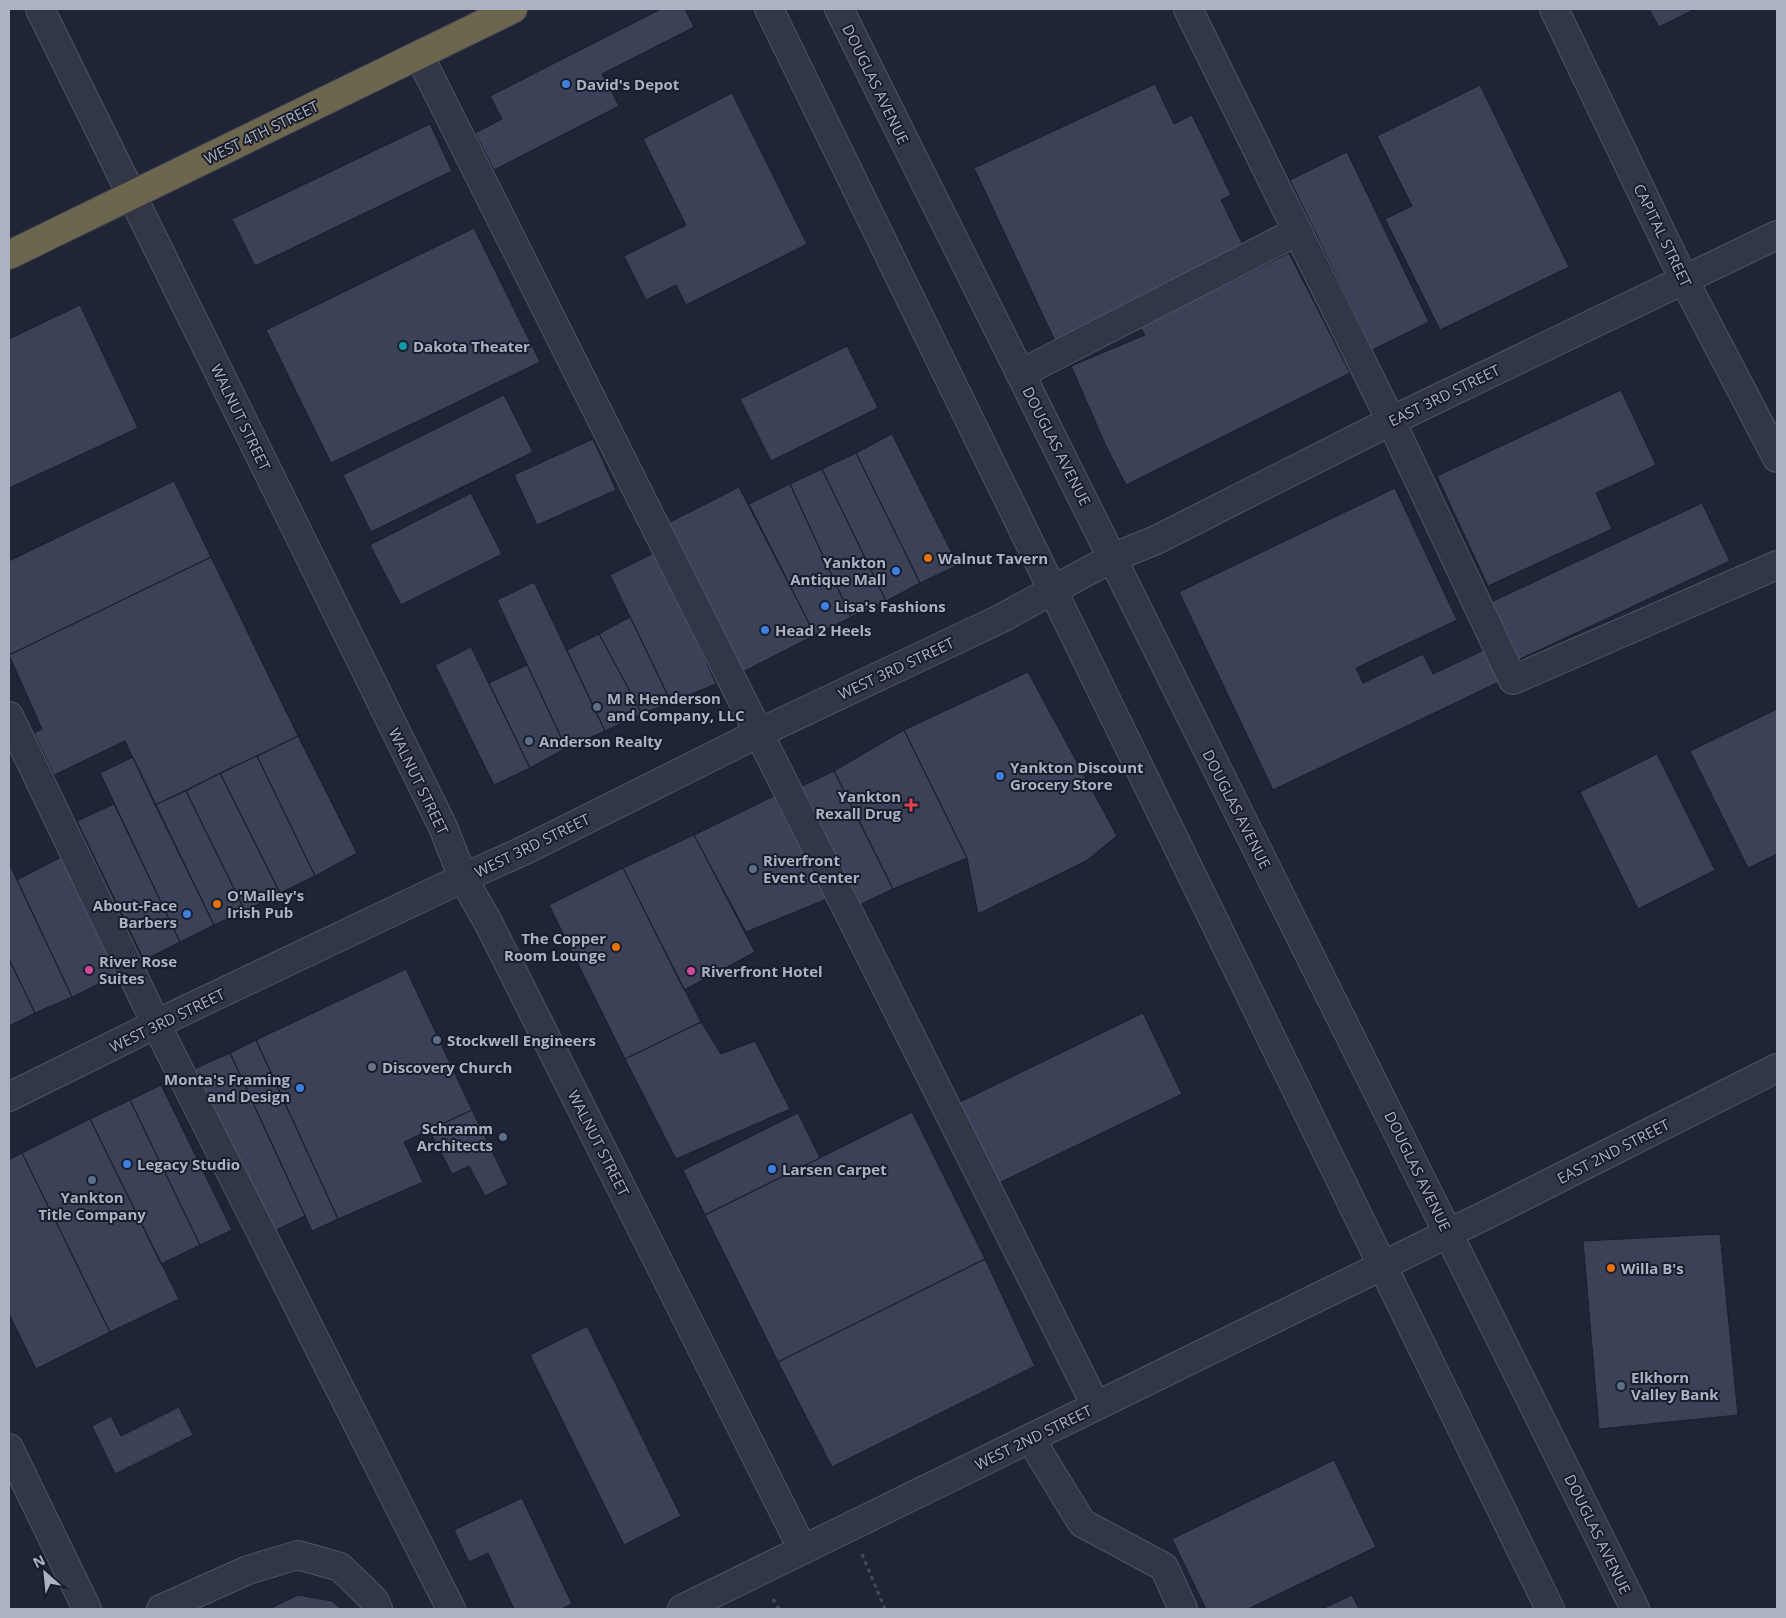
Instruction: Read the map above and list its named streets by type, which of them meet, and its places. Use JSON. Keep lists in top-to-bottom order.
{
  "streets": {
    "highway": ["WEST 4TH STREET"],
    "street": [
      "DOUGLAS AVENUE",
      "CAPITAL STREET",
      "EAST 3RD STREET",
      "WALNUT STREET",
      "WEST 3RD STREET",
      "EAST 2ND STREET",
      "WEST 2ND STREET"
    ]
  },
  "crossings": [
    ["DOUGLAS AVENUE", "EAST 3RD STREET"],
    ["DOUGLAS AVENUE", "EAST 2ND STREET"],
    ["WEST 4TH STREET", "WALNUT STREET"],
    ["CAPITAL STREET", "EAST 3RD STREET"],
    ["EAST 3RD STREET", "WEST 3RD STREET"],
    ["WALNUT STREET", "WEST 3RD STREET"],
    ["WALNUT STREET", "WEST 2ND STREET"],
    ["EAST 2ND STREET", "WEST 2ND STREET"]
  ],
  "places": {
    "other": [
      "David's Depot",
      "Dakota Theater",
      "Walnut Tavern",
      "Yankton Antique Mall",
      "Lisa's Fashions",
      "Head 2 Heels",
      "M R Henderson and Company, LLC",
      "Anderson Realty",
      "Yankton Discount Grocery Store",
      "Riverfront Event Center",
      "O'Malley's Irish Pub",
      "About-Face Barbers",
      "The Copper Room Lounge",
      "River Rose Suites",
      "Riverfront Hotel",
      "Stockwell Engineers",
      "Discovery Church",
      "Monta's Framing and Design",
      "Schramm Architects",
      "Legacy Studio",
      "Larsen Carpet",
      "Yankton Title Company",
      "Willa B's",
      "Elkhorn Valley Bank"
    ],
    "health": ["Yankton Rexall Drug"]
  },
  "north": "top left"
}
